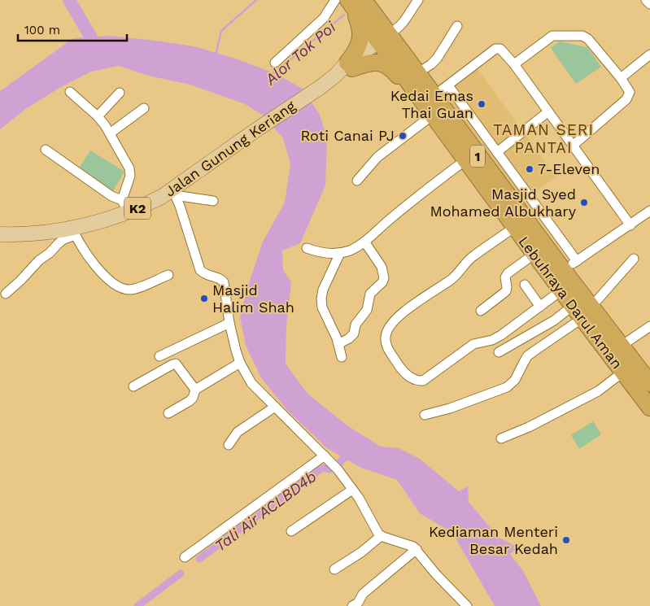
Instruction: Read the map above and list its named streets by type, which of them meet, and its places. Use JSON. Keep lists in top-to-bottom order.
{
  "streets": {
    "highway": ["1", "Lebuhraya Darul Aman"],
    "main road": ["Jalan Gunung Keriang", "K2"]
  },
  "crossings": [
    ["Jalan Gunung Keriang", "Lebuhraya Darul Aman"]
  ],
  "districts": ["TAMAN SERI PANTAI"],
  "water": ["Alor Tok Poi", "Tali Air ACLBD4b"],
  "places": [
    "Kedai Emas Thai Guan",
    "Roti Canai PJ",
    "7-Eleven",
    "Masjid Syed Mohamed Albukhary",
    "Masjid Halim Shah",
    "Kediaman Menteri Besar Kedah"
  ],
  "scale_bar": "100 m"
}
